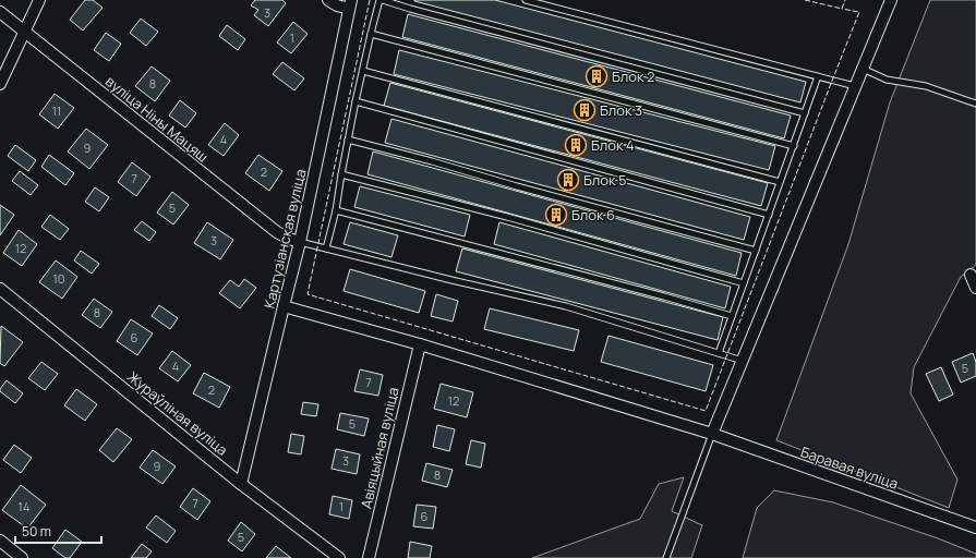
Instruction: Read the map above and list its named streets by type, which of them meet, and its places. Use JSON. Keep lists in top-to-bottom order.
{
  "streets": {
    "street": [
      "вуліца Ніны Мацяш",
      "Картузіанская вуліца",
      "Жураўліная вуліца",
      "Авіяцыйная вуліца",
      "Баравая вуліца"
    ]
  },
  "crossings": [
    ["вуліца Ніны Мацяш", "Картузіанская вуліца"],
    ["Картузіанская вуліца", "Жураўліная вуліца"],
    ["Картузіанская вуліца", "Баравая вуліца"],
    ["Авіяцыйная вуліца", "Баравая вуліца"]
  ],
  "places": {
    "building": [
      "Блок 2",
      "Блок 3",
      "Блок 4",
      "Блок 5",
      "Блок 6"
    ]
  },
  "house_numbers": [
    "3",
    "1",
    "8",
    "11",
    "4",
    "9",
    "2",
    "7",
    "5",
    "3",
    "12",
    "10",
    "8",
    "6",
    "4",
    "5",
    "7",
    "2",
    "12",
    "5",
    "3",
    "9",
    "8",
    "7",
    "14",
    "1",
    "6",
    "5"
  ],
  "scale_bar": "50 m"
}
